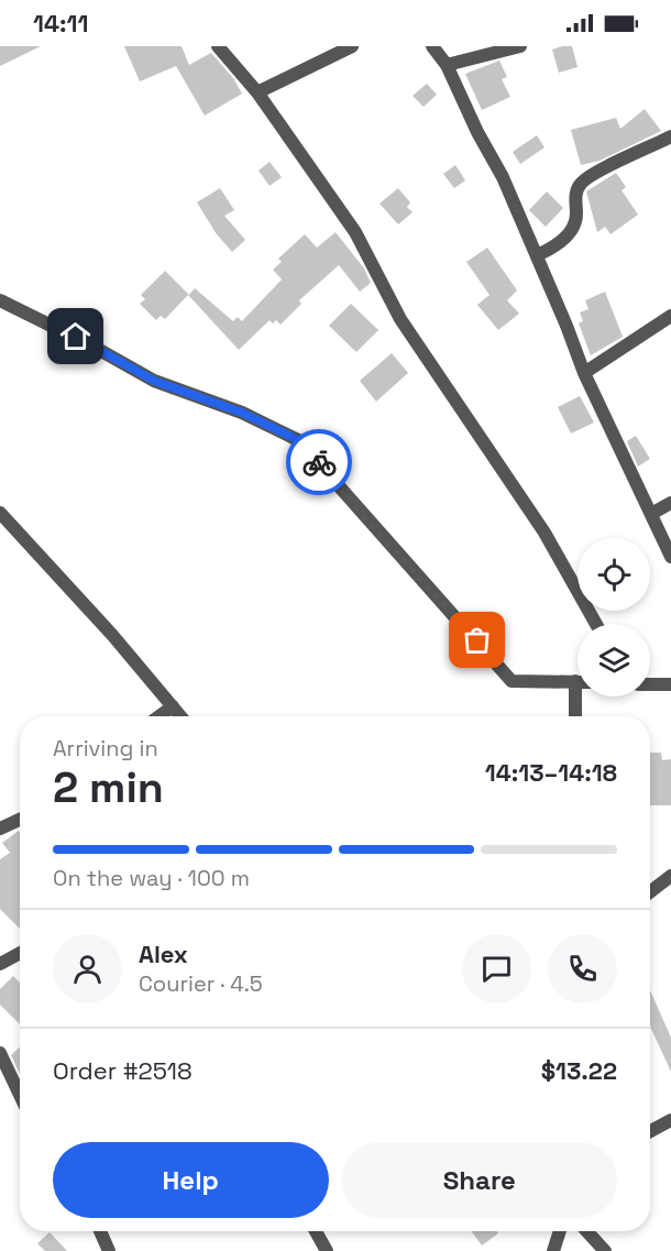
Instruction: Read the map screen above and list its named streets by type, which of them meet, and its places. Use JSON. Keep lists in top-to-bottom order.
{
  "page": {
    "status": "14:11",
    "heading": ["2 min", "Arriving in", "14:13–14:18"],
    "panel": [
      "Alex",
      "Courier · 4.5",
      "Order #2518",
      "$13.22"
    ],
    "bar": "On the way · 100 m",
    "buttons": ["Help", "Share"]
  }
}
